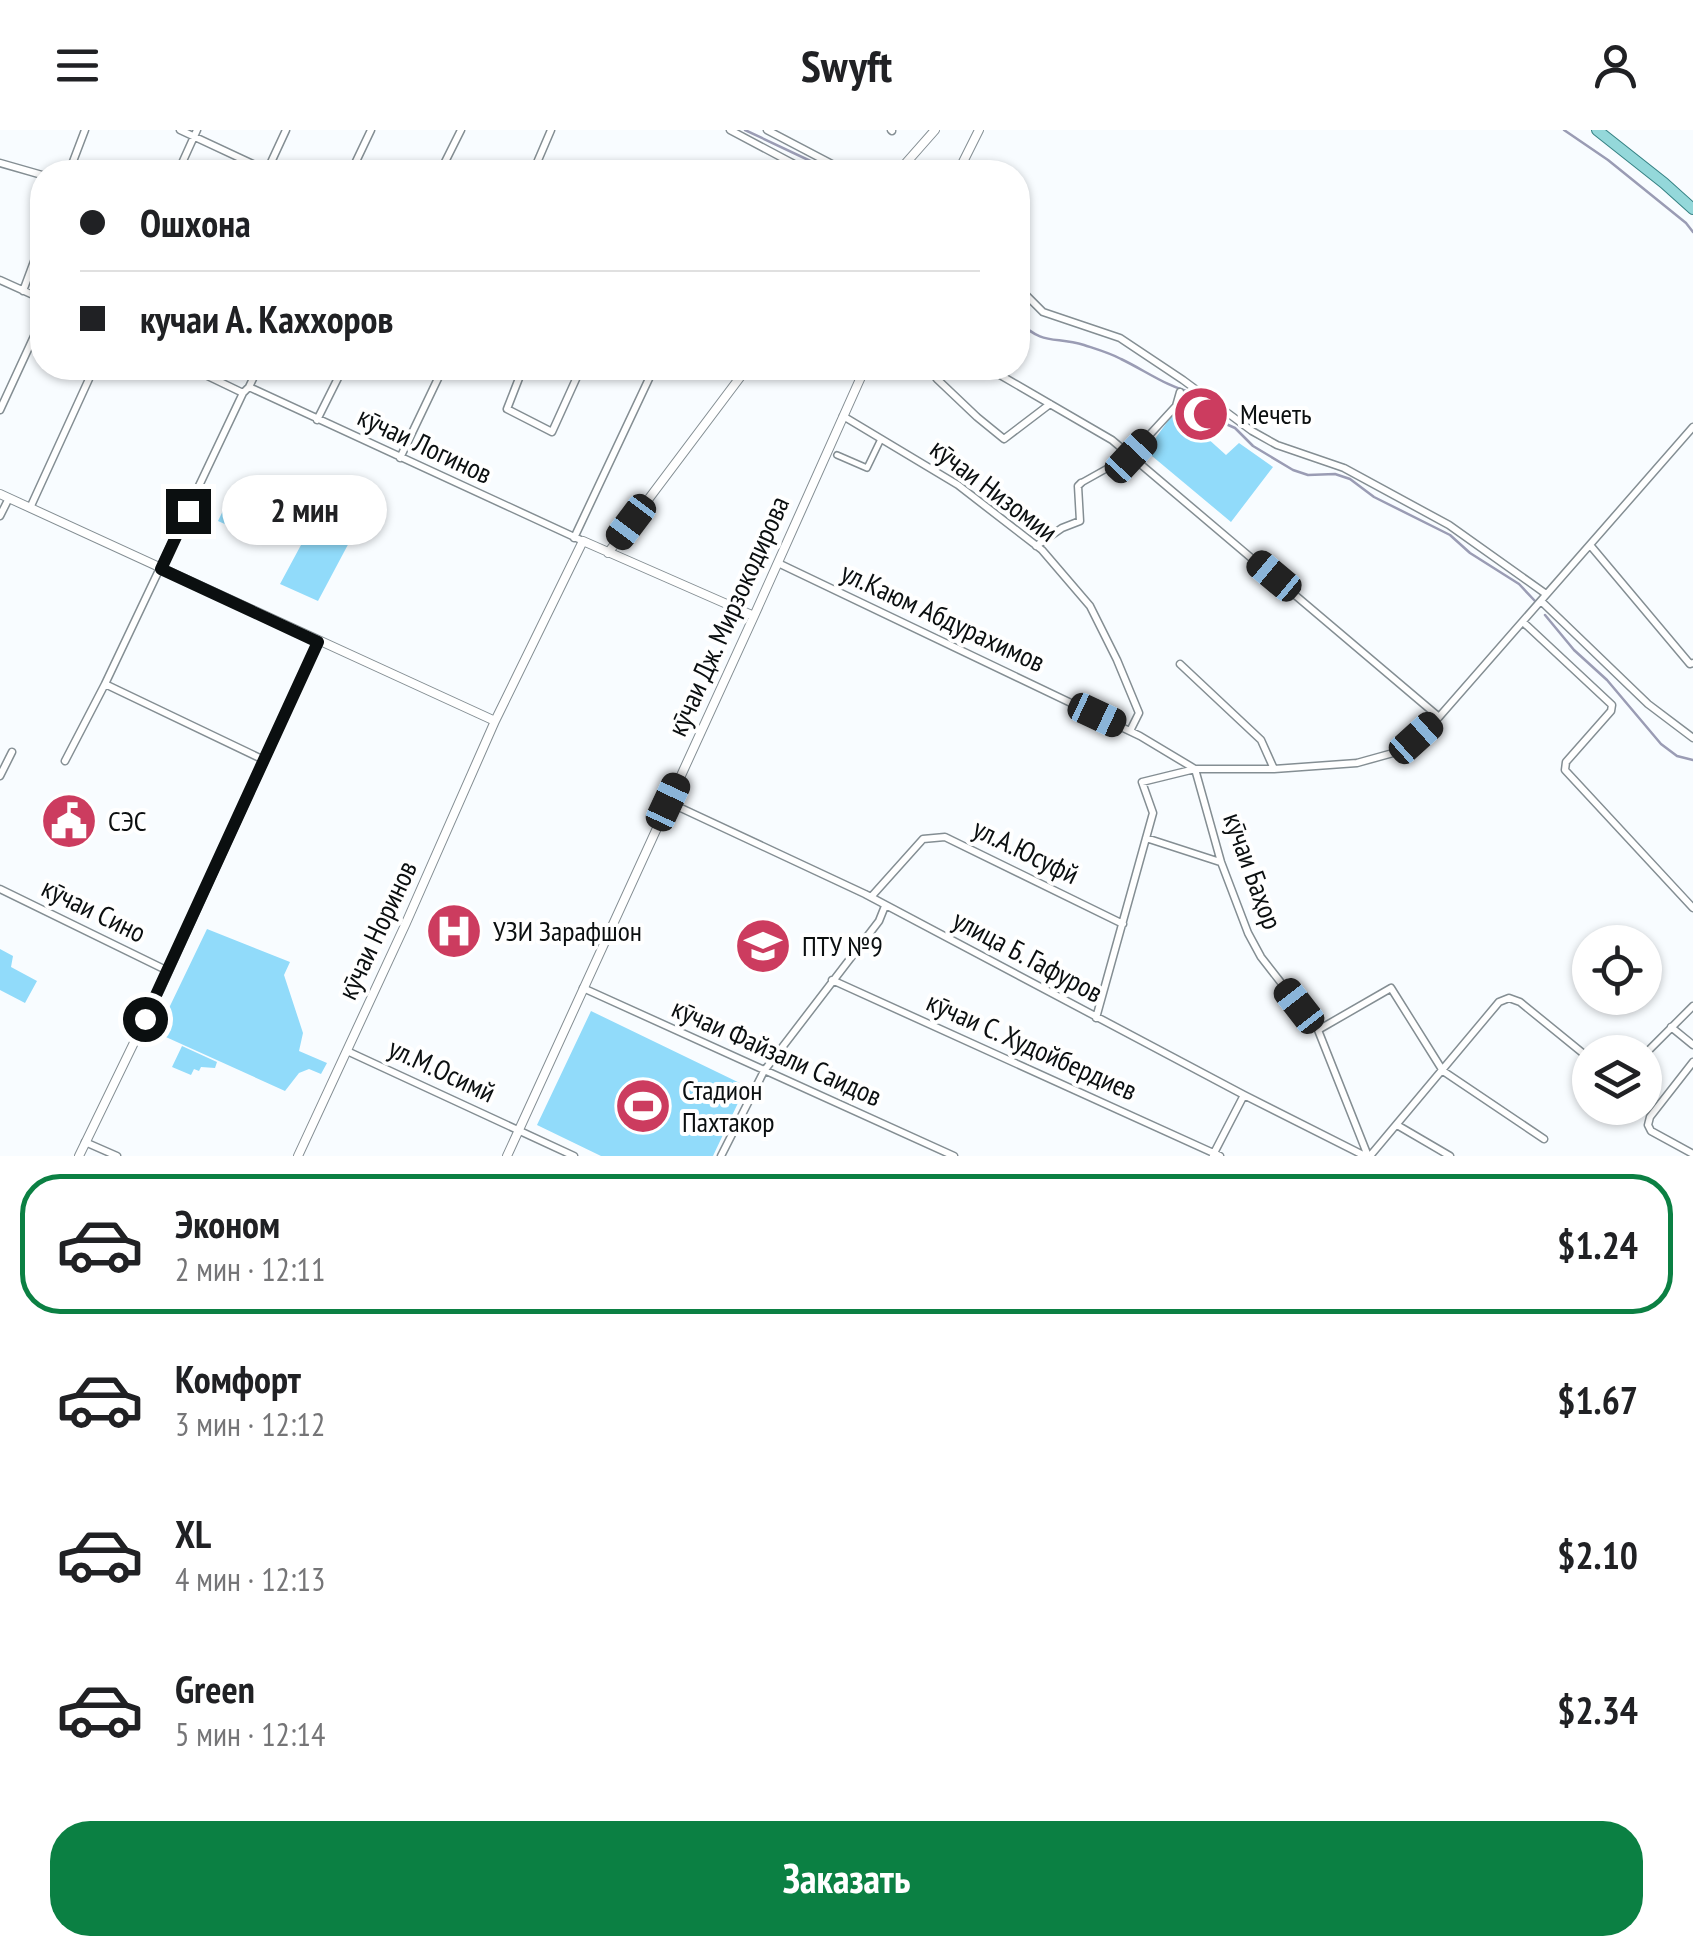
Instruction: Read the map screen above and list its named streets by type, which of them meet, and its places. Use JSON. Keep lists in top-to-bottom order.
{
  "streets": {
    "street": [
      "кӯчаи Логинов",
      "кӯчаи Низомии",
      "кӯчаи Дж. Мирзокодирова",
      "ул.Каюм Абдурахимов",
      "ул.А.Юсуфй",
      "кӯчаи Баҳор",
      "кӯчаи Сино",
      "кӯчаи Норинов",
      "улица Б. Гафуров",
      "кӯчаи С. Худойбердиев",
      "кӯчаи Файзали Саидов",
      "ул.М.Осимй"
    ]
  },
  "crossings": [
    ["кӯчаи Логинов", "кӯчаи Норинов"],
    ["кӯчаи Низомии", "кӯчаи Дж. Мирзокодирова"],
    ["кӯчаи Низомии", "ул.Каюм Абдурахимов"],
    ["кӯчаи Дж. Мирзокодирова", "ул.Каюм Абдурахимов"],
    ["кӯчаи Дж. Мирзокодирова", "улица Б. Гафуров"],
    ["кӯчаи Дж. Мирзокодирова", "кӯчаи Файзали Саидов"],
    ["кӯчаи Дж. Мирзокодирова", "ул.М.Осимй"],
    ["ул.Каюм Абдурахимов", "кӯчаи Баҳор"],
    ["ул.А.Юсуфй", "улица Б. Гафуров"],
    ["кӯчаи Баҳор", "улица Б. Гафуров"],
    ["кӯчаи Норинов", "ул.М.Осимй"],
    ["улица Б. Гафуров", "кӯчаи С. Худойбердиев"]
  ],
  "places": {
    "mosque": ["Мечеть"],
    "public building": ["СЭС"],
    "hospital": ["УЗИ Зарафшон"],
    "school or university": ["ПТУ №9"],
    "sports": ["Стадион Пахтакор"]
  },
  "page": {
    "header": "Swyft",
    "banner": ["Ошхона", "кучаи А. Каххоров"],
    "bubble": "2 мин",
    "list": [
      {
        "name": "Эконом",
        "note": "2 мин · 12:11",
        "value": "$1.24"
      },
      {
        "name": "Комфорт",
        "note": "3 мин · 12:12",
        "value": "$1.67"
      },
      {
        "name": "XL",
        "note": "4 мин · 12:13",
        "value": "$2.10"
      },
      {
        "name": "Green",
        "note": "5 мин · 12:14",
        "value": "$2.34"
      }
    ],
    "buttons": "Заказать"
  }
}
